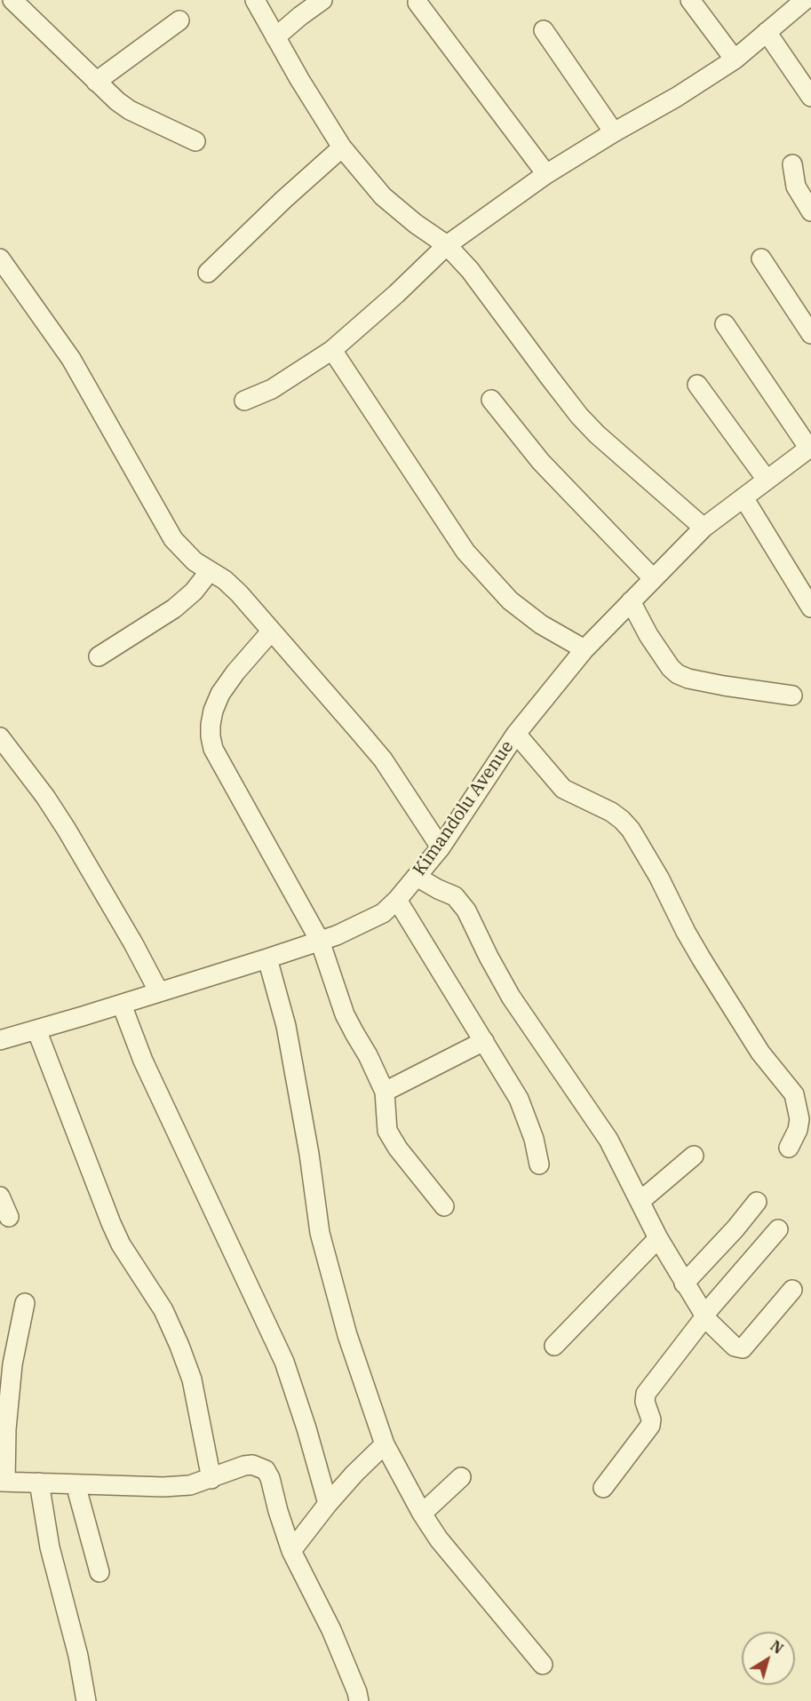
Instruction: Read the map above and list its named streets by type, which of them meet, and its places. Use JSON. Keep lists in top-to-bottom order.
{
  "streets": {
    "street": ["Kimandolu Avenue"]
  },
  "north": "top right"
}
